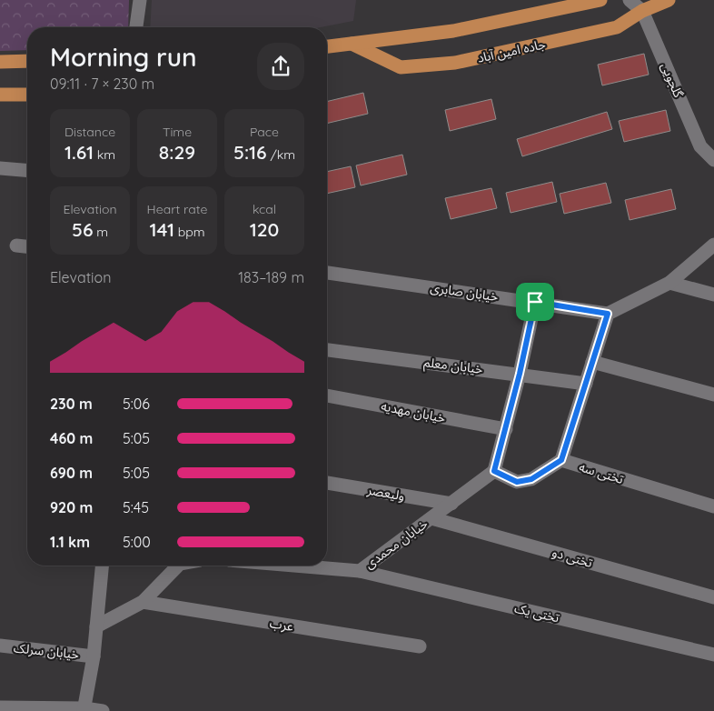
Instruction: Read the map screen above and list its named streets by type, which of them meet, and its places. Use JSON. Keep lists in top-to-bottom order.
{
  "streets": {
    "main road": ["جاده امین آباد"],
    "street": [
      "گلجویی",
      "خیابان صابری",
      "خیابان معلم",
      "خیابان مهدیه",
      "تختی سه",
      "ولیعصر",
      "خیابان محمدی",
      "تختی دو",
      "تختی یک",
      "عرب",
      "خیابان سرلک"
    ]
  },
  "crossings": [
    ["جاده امین آباد", "گلجویی"],
    ["ولیعصر", "خیابان محمدی"],
    ["خیابان محمدی", "تختی دو"],
    ["خیابان محمدی", "تختی یک"]
  ],
  "page": {
    "heading": ["Morning run", "09:11 · 7 × 230 m"],
    "stats": [
      ["Distance", "1.61 km"],
      ["Time", "8:29"],
      ["Pace", "5:16 /km"],
      ["Elevation", "56 m"],
      ["Heart rate", "141 bpm"],
      ["kcal", "120"]
    ],
    "chart": ["Elevation", "183–189 m"],
    "list": [
      {
        "name": "230 m",
        "note": "5:06"
      },
      {
        "name": "460 m",
        "note": "5:05"
      },
      {
        "name": "690 m",
        "note": "5:05"
      },
      {
        "name": "920 m",
        "note": "5:45"
      },
      {
        "name": "1.1 km",
        "note": "5:00"
      }
    ]
  }
}
